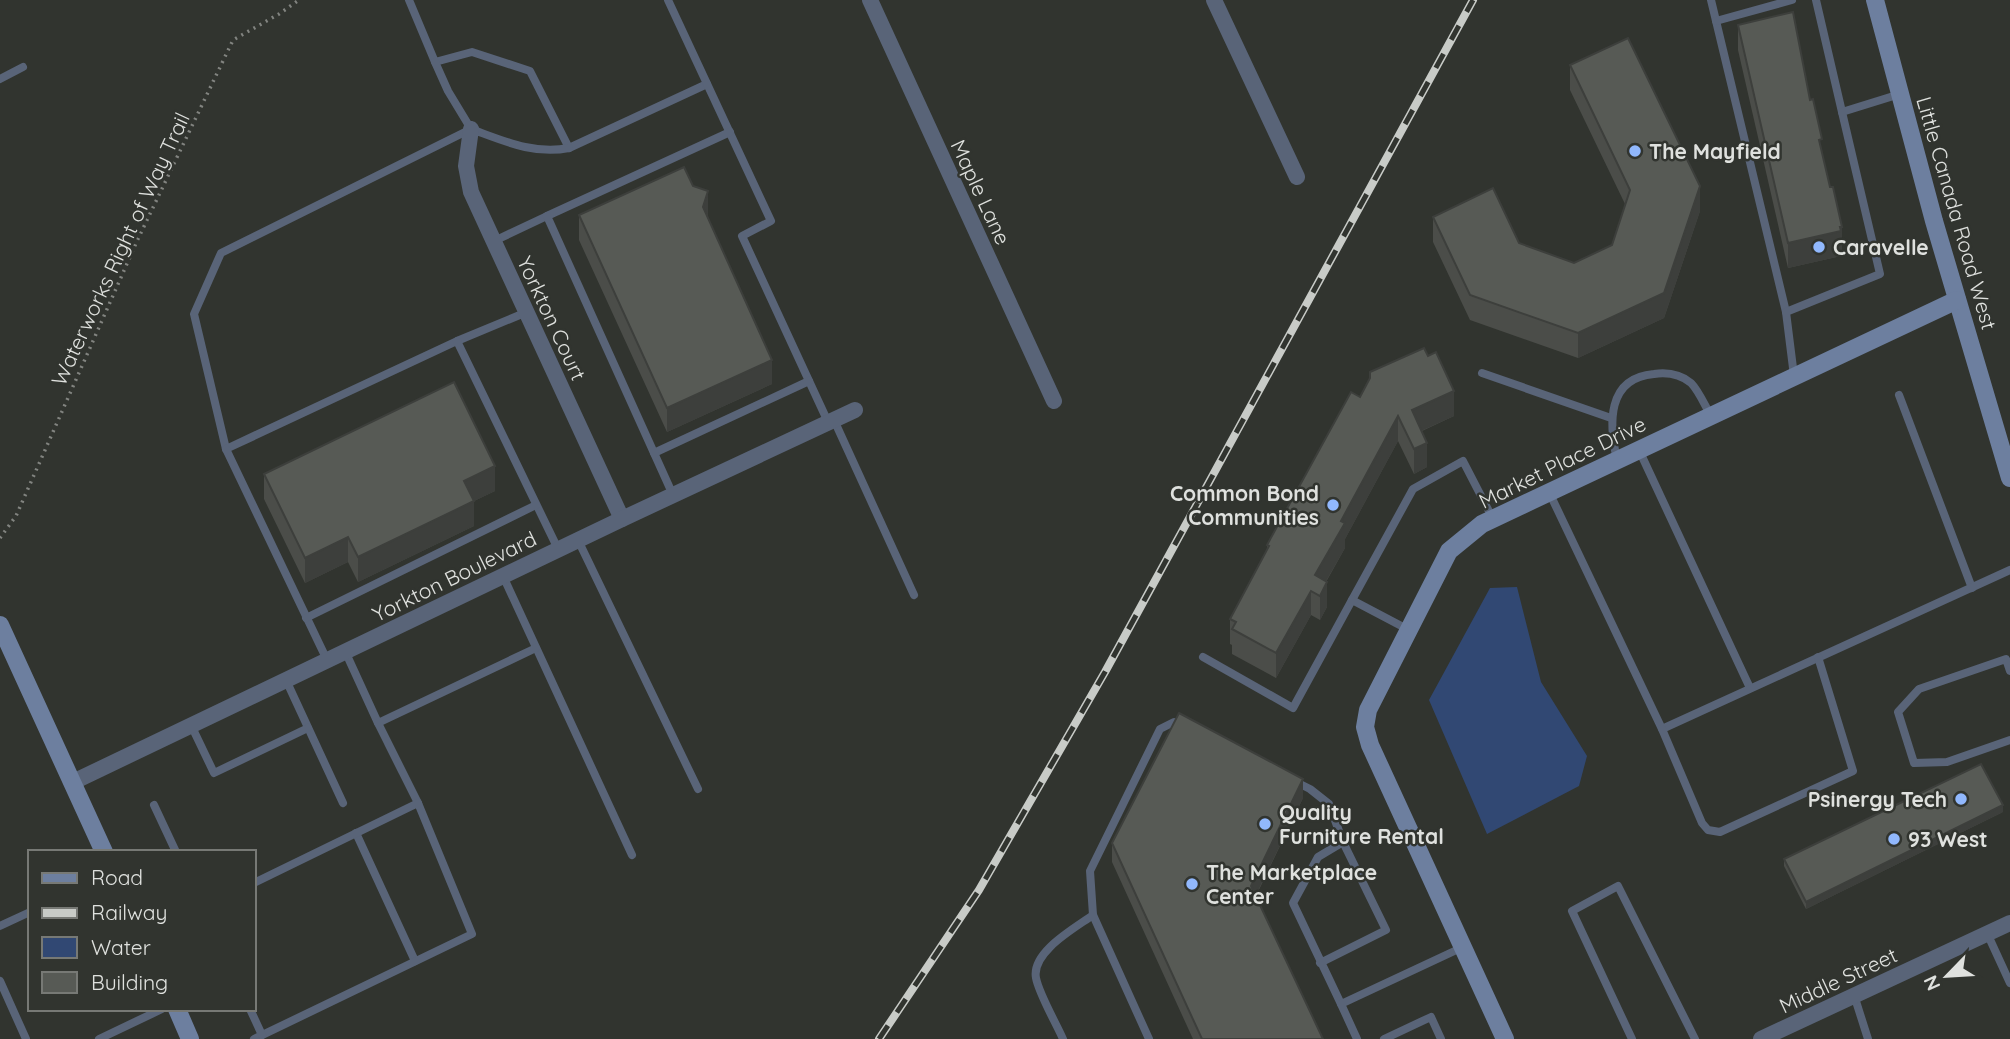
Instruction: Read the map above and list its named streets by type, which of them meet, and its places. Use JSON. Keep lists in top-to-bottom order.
{
  "streets": {
    "street": [
      "Maple Lane",
      "Little Canada Road West",
      "Yorkton Court",
      "Market Place Drive",
      "Yorkton Boulevard",
      "Middle Street"
    ],
    "path": ["Waterworks Right of Way Trail"]
  },
  "crossings": [
    ["Little Canada Road West", "Market Place Drive"],
    ["Yorkton Court", "Yorkton Boulevard"]
  ],
  "places": [
    "The Mayfield",
    "Caravelle",
    "Common Bond Communities",
    "Psinergy Tech",
    "Quality Furniture Rental",
    "93 West",
    "The Marketplace Center"
  ],
  "legend": [
    "Road",
    "Railway",
    "Water",
    "Building"
  ],
  "north": "bottom left"
}
